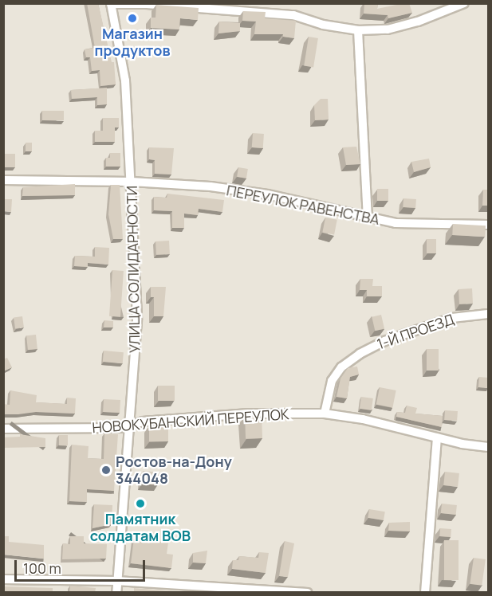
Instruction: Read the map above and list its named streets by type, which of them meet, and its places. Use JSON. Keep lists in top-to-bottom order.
{
  "streets": {
    "street": [
      "ПЕРЕУЛОК РАВЕНСТВА",
      "УЛИЦА СОЛИДАРНОСТИ",
      "1-Й ПРОЕЗД",
      "НОВОКУБАНСКИЙ ПЕРЕУЛОК"
    ]
  },
  "crossings": [
    ["ПЕРЕУЛОК РАВЕНСТВА", "УЛИЦА СОЛИДАРНОСТИ"],
    ["УЛИЦА СОЛИДАРНОСТИ", "НОВОКУБАНСКИЙ ПЕРЕУЛОК"],
    ["1-Й ПРОЕЗД", "НОВОКУБАНСКИЙ ПЕРЕУЛОК"]
  ],
  "places": ["Магазин продуктов", "Ростов-на-Дону 344048", "Памятник солдатам ВОВ"],
  "scale_bar": "100 m"
}
